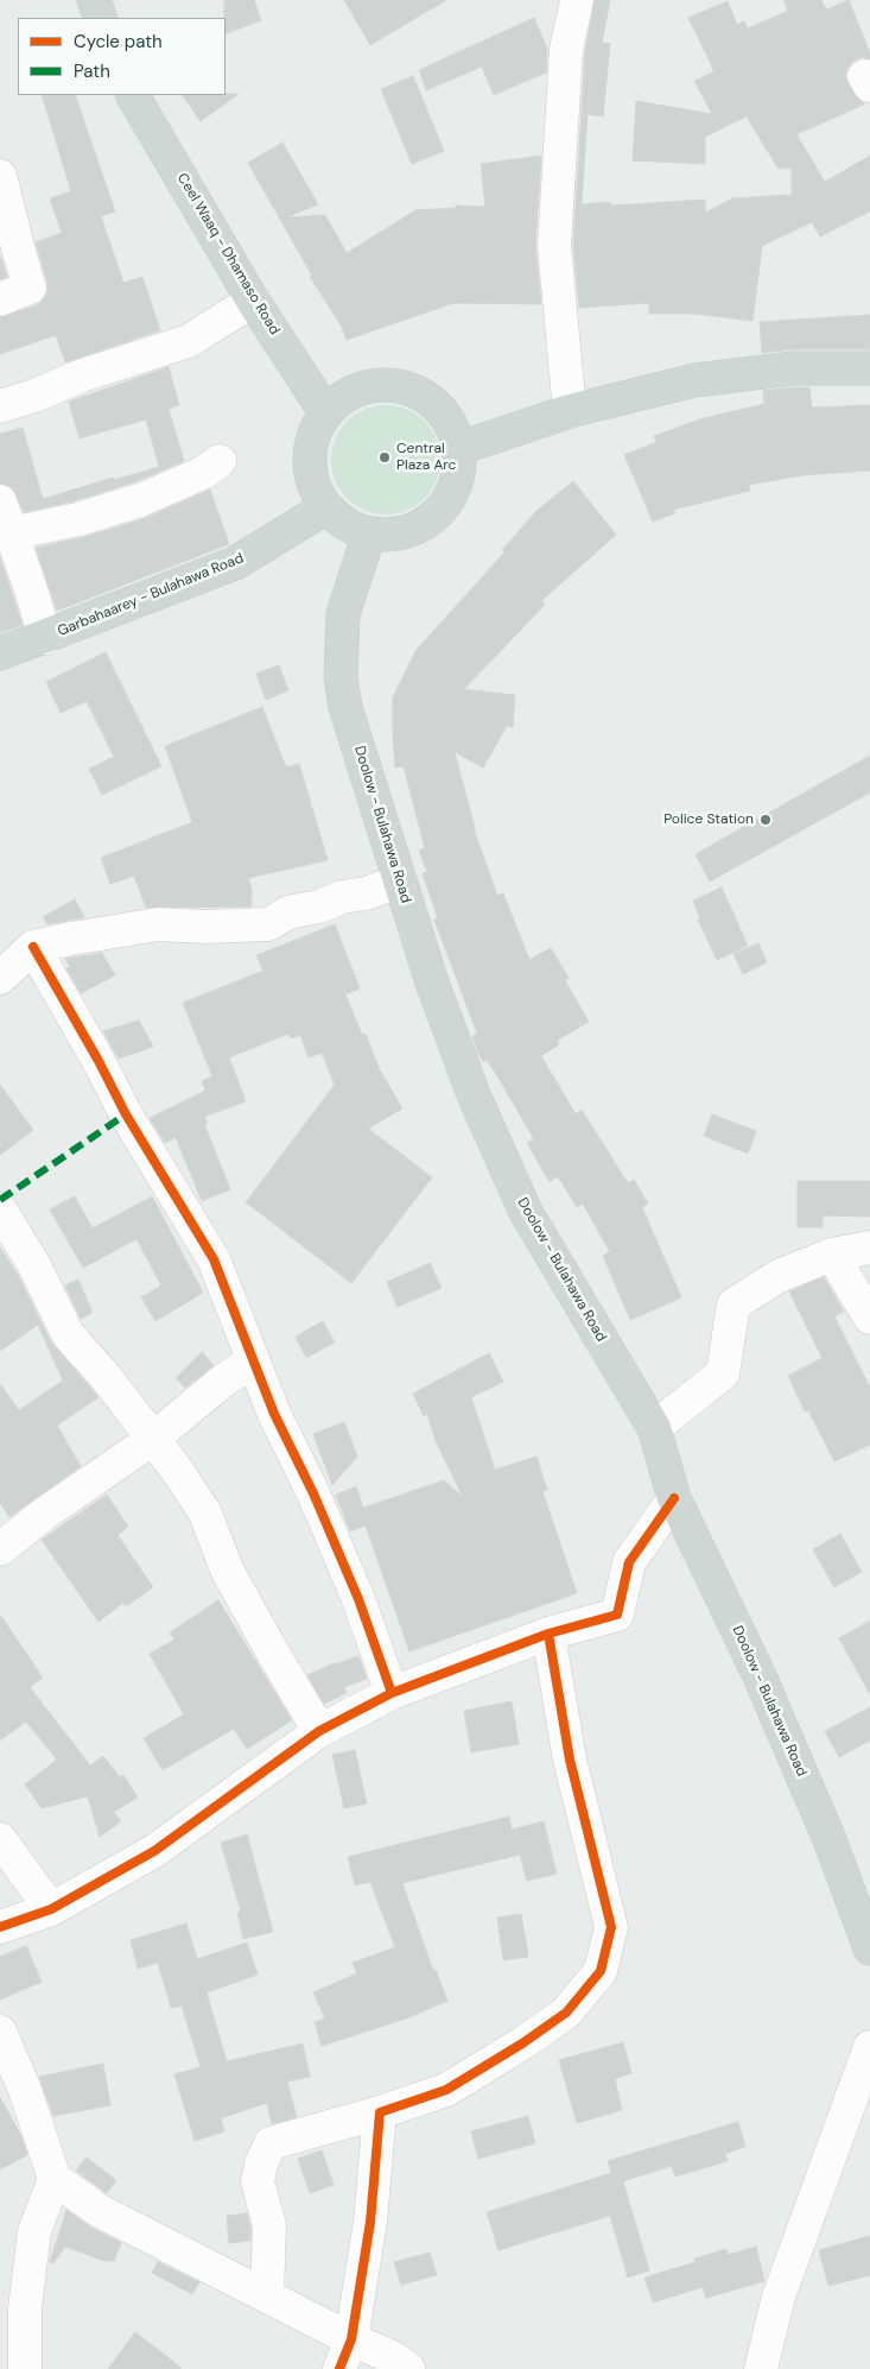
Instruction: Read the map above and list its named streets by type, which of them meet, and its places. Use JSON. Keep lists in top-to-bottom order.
{
  "streets": {
    "main road": ["Ceel Waaq - Dhamaso Road", "Garbahaarey - Bulahawa Road", "Doolow - Bulahawa Road"]
  },
  "crossings": [
    ["Ceel Waaq - Dhamaso Road", "Garbahaarey - Bulahawa Road"],
    ["Ceel Waaq - Dhamaso Road", "Doolow - Bulahawa Road"],
    ["Garbahaarey - Bulahawa Road", "Doolow - Bulahawa Road"]
  ],
  "places": ["Central Plaza Arc", "Police Station"],
  "legend": ["Cycle path", "Path"]
}
